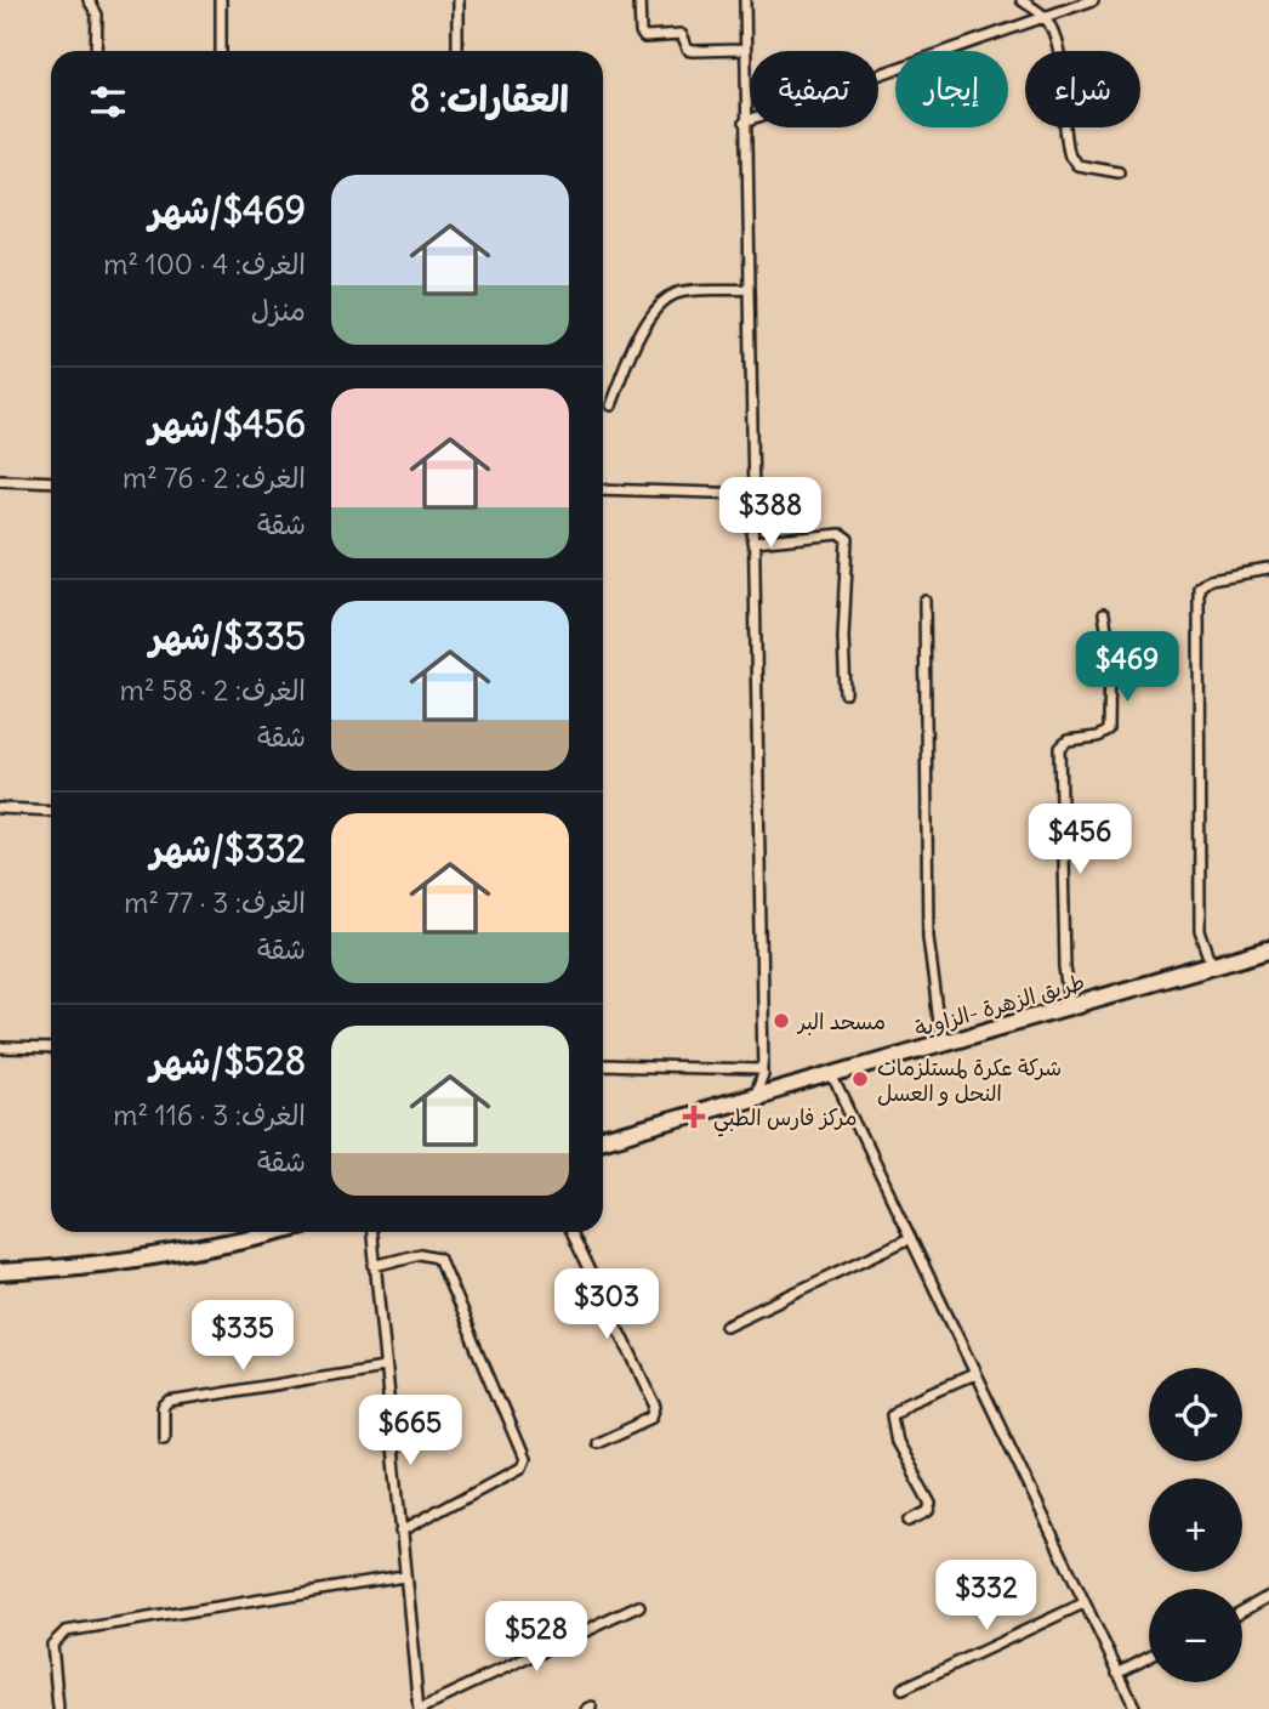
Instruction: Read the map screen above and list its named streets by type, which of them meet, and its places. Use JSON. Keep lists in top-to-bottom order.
{
  "streets": {
    "main road": ["طريق الزهرة -الزاوية"]
  },
  "places": {
    "other": ["مسحد البر", "شركة عكرة لمستلزمات النحل و العسل"],
    "health": ["مركز فارس الطبي"]
  },
  "page": {
    "chip": ["شراء", "إيجار", "تصفية"],
    "heading": "العقارات: 8",
    "list": [
      {
        "name": "$469/شهر",
        "note": "الغرف: 4 · 100 m² · منزل"
      },
      {
        "name": "$456/شهر",
        "note": "الغرف: 2 · 76 m² · شقة"
      },
      {
        "name": "$335/شهر",
        "note": "الغرف: 2 · 58 m² · شقة"
      },
      {
        "name": "$332/شهر",
        "note": "الغرف: 3 · 77 m² · شقة"
      },
      {
        "name": "$528/شهر",
        "note": "الغرف: 3 · 116 m² · شقة"
      }
    ],
    "price": [
      "$388",
      "$469",
      "$456",
      "$303",
      "$335",
      "$665",
      "$332",
      "$528"
    ],
    "map_buttons": ["+", "−"]
  }
}
